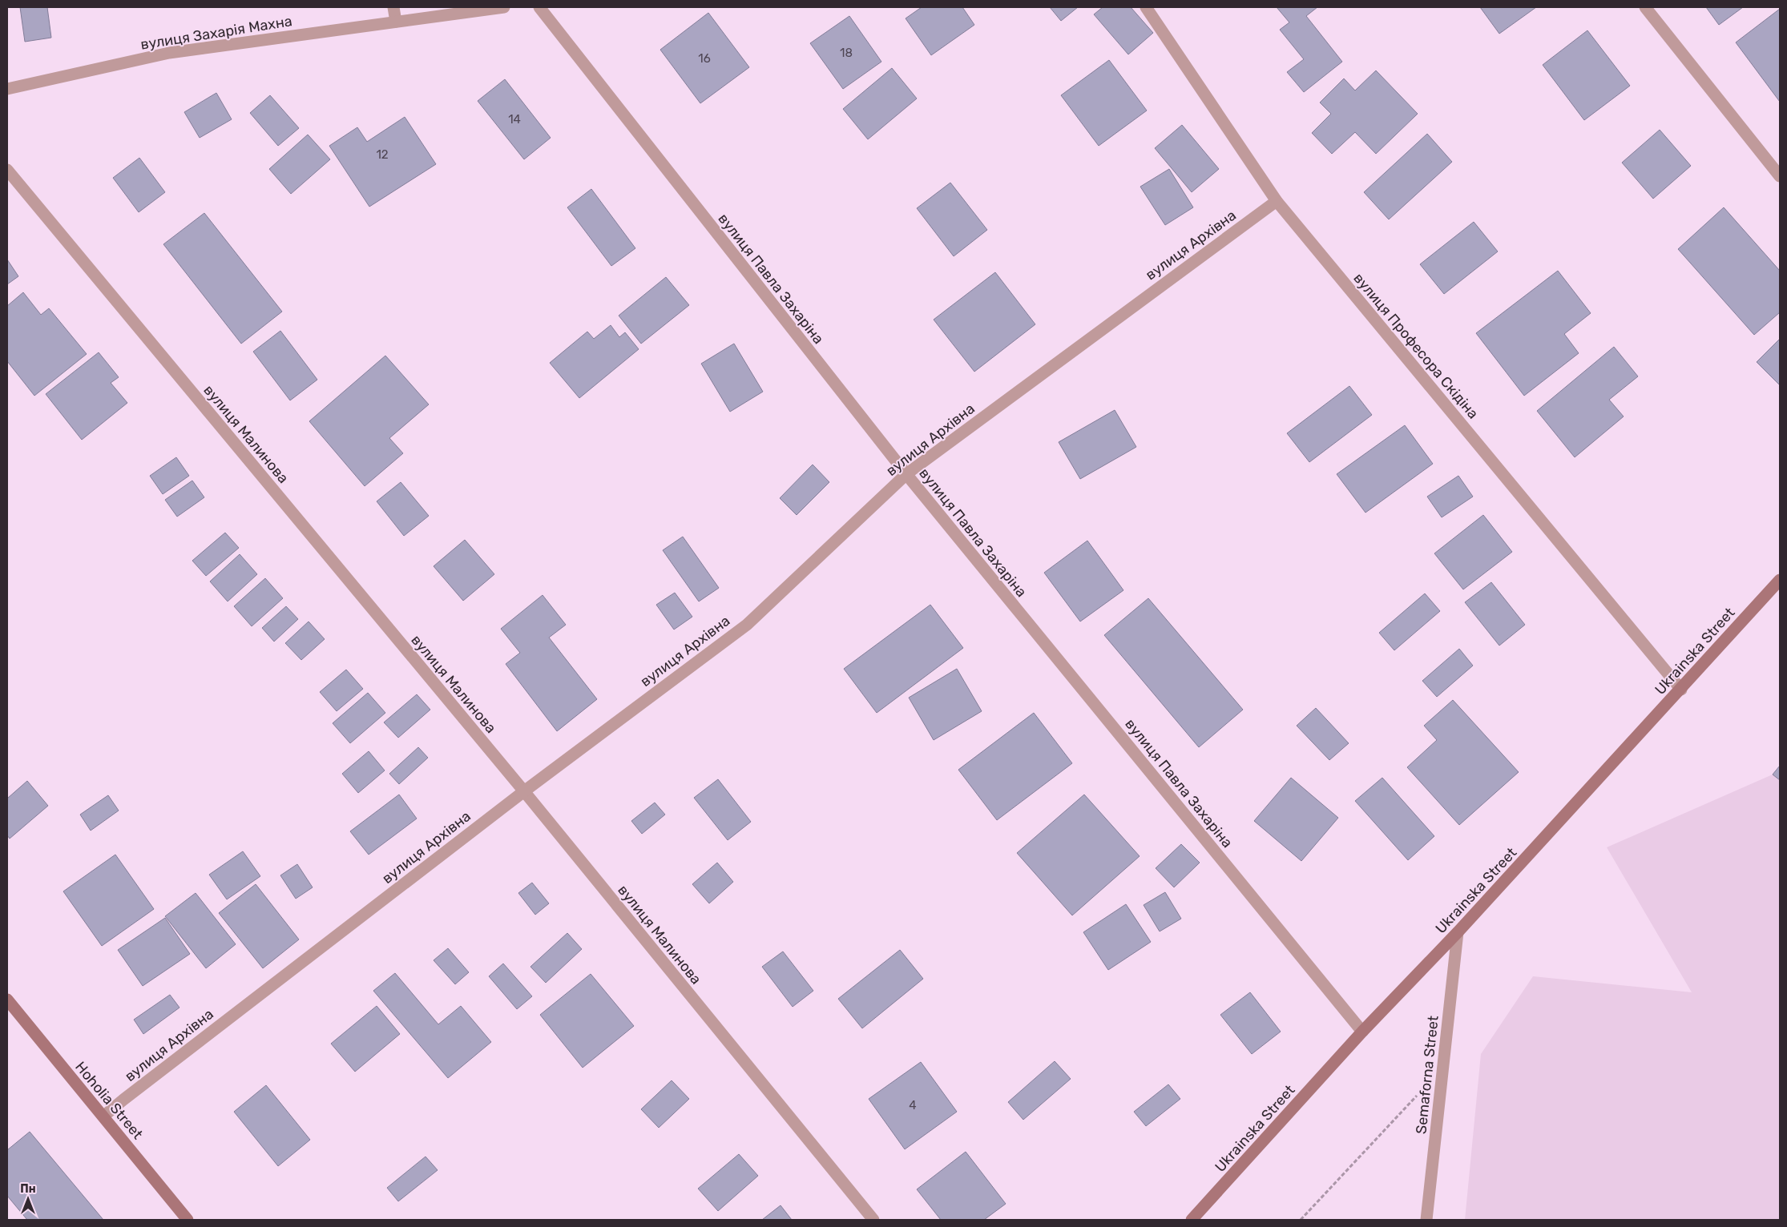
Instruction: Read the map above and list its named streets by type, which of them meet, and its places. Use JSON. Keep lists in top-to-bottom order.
{
  "streets": {
    "main road": ["Ukrainska Street", "Hoholia Street"],
    "street": [
      "вулиця Захарія Махна",
      "вулиця Архівна",
      "вулиця Павла Захаріна",
      "вулиця Професора Скідіна",
      "вулиця Малинова",
      "Semaforna Street"
    ]
  },
  "crossings": [
    ["вулиця Архівна", "вулиця Павла Захаріна"],
    ["вулиця Архівна", "вулиця Професора Скідіна"],
    ["вулиця Архівна", "вулиця Малинова"],
    ["вулиця Архівна", "Hoholia Street"],
    ["вулиця Павла Захаріна", "Ukrainska Street"],
    ["вулиця Професора Скідіна", "Ukrainska Street"],
    ["Ukrainska Street", "Semaforna Street"]
  ],
  "house_numbers": [
    "18",
    "16",
    "14",
    "12",
    "4"
  ],
  "north": "top"
}
